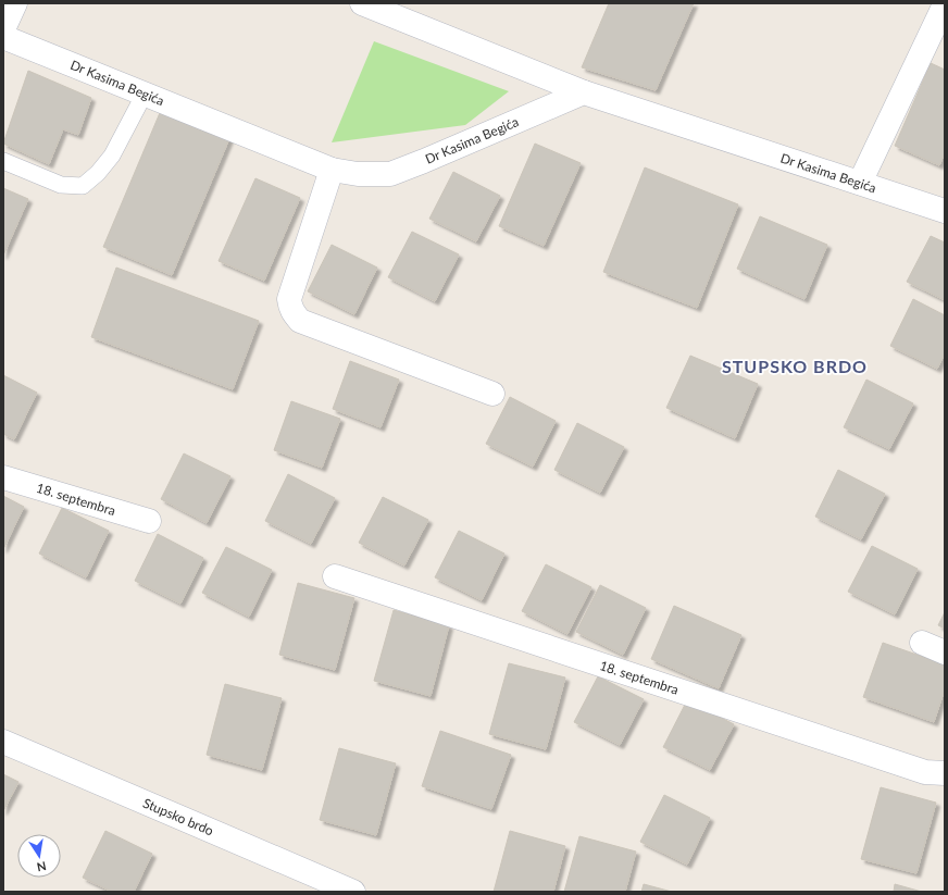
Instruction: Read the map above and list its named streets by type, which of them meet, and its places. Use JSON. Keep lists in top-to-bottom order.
{
  "streets": {
    "street": ["Dr Kasima Begića", "18. septembra", "Stupsko brdo"]
  },
  "districts": ["STUPSKO BRDO"],
  "north": "bottom"
}
